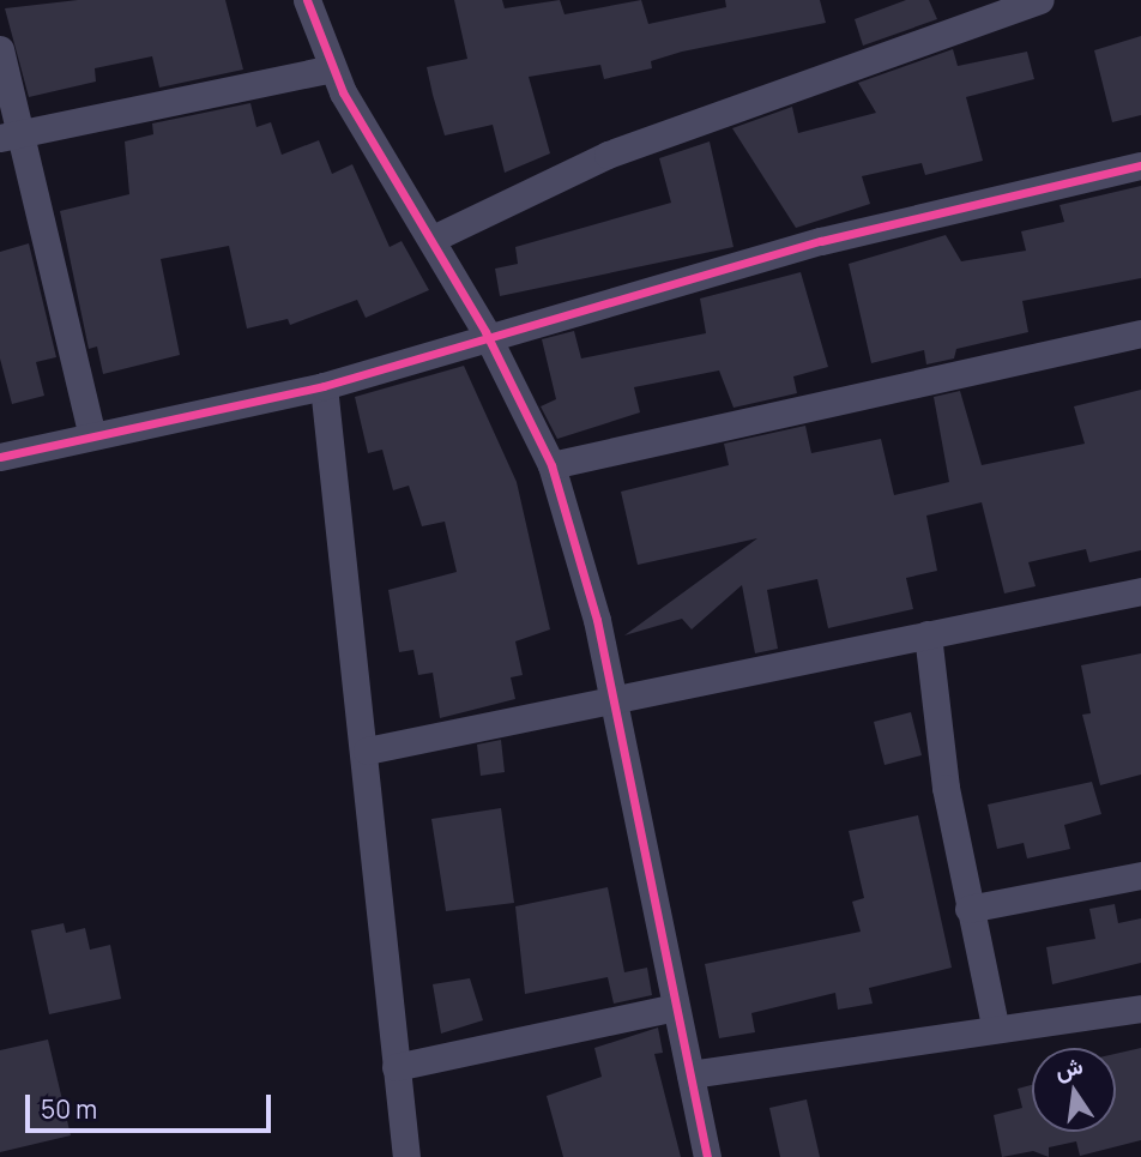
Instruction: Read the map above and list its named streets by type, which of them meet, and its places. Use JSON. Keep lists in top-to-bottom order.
{
  "scale_bar": "50 m",
  "north": "top"
}
